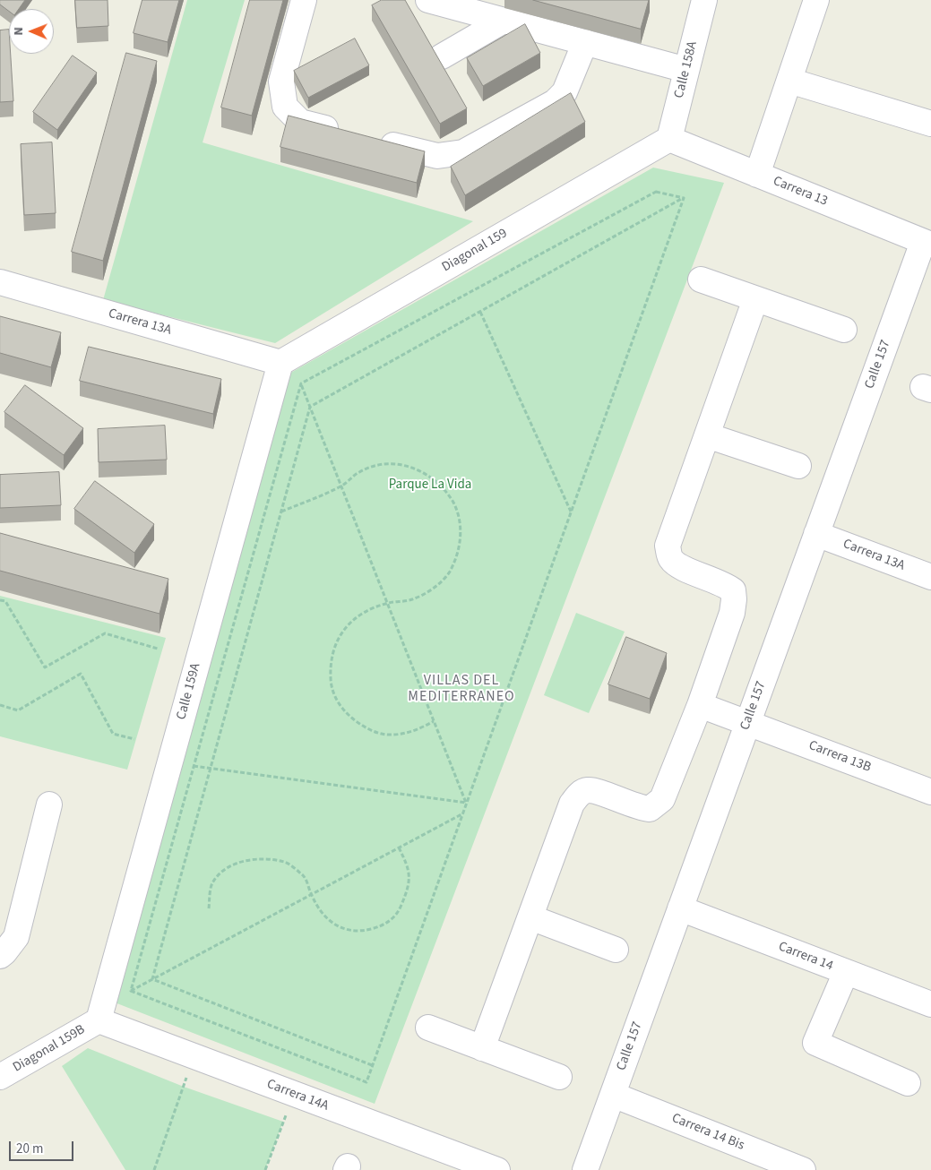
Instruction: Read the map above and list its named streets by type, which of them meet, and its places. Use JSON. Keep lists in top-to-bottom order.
{
  "streets": {
    "street": [
      "Calle 158A",
      "Carrera 13",
      "Diagonal 159",
      "Carrera 13A",
      "Calle 157",
      "Calle 159A",
      "Carrera 13B",
      "Carrera 14",
      "Diagonal 159B",
      "Carrera 14A",
      "Carrera 14 Bis"
    ]
  },
  "crossings": [
    ["Calle 158A", "Carrera 13"],
    ["Calle 158A", "Diagonal 159"],
    ["Carrera 13", "Diagonal 159"],
    ["Carrera 13", "Calle 157"],
    ["Diagonal 159", "Carrera 13A"],
    ["Diagonal 159", "Calle 159A"],
    ["Carrera 13A", "Calle 157"],
    ["Carrera 13A", "Calle 159A"],
    ["Calle 157", "Carrera 13B"],
    ["Calle 157", "Carrera 14"],
    ["Calle 157", "Carrera 14 Bis"],
    ["Calle 159A", "Diagonal 159B"],
    ["Calle 159A", "Carrera 14A"],
    ["Diagonal 159B", "Carrera 14A"]
  ],
  "districts": ["VILLAS DEL MEDITERRANEO"],
  "parks": ["Parque La Vida"],
  "scale_bar": "20 m",
  "north": "left"
}
